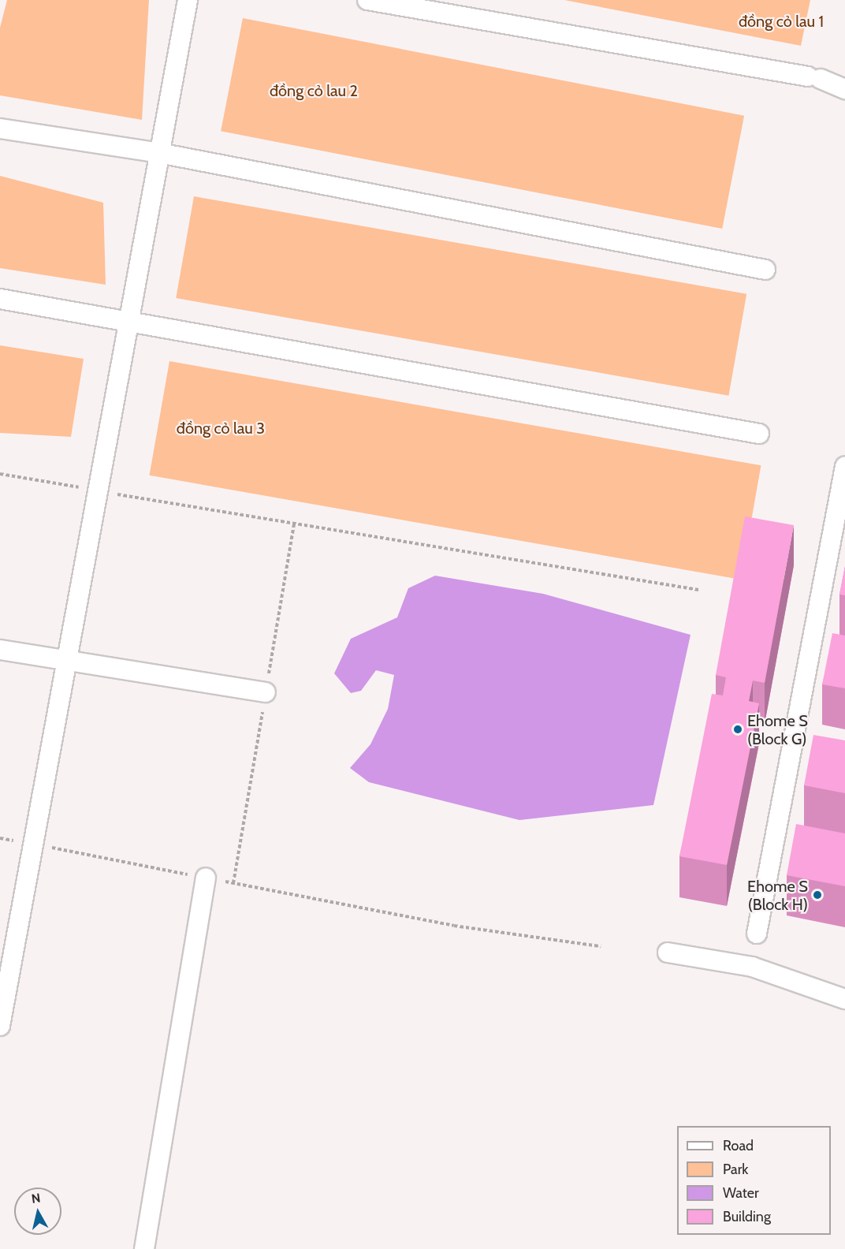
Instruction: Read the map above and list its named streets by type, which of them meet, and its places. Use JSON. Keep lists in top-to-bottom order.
{
  "parks": ["đồng cỏ lau 1", "đồng cỏ lau 2", "đồng cỏ lau 3"],
  "places": ["Ehome S (Block G)", "Ehome S (Block H)"],
  "legend": [
    "Road",
    "Park",
    "Water",
    "Building"
  ],
  "north": "top"
}
